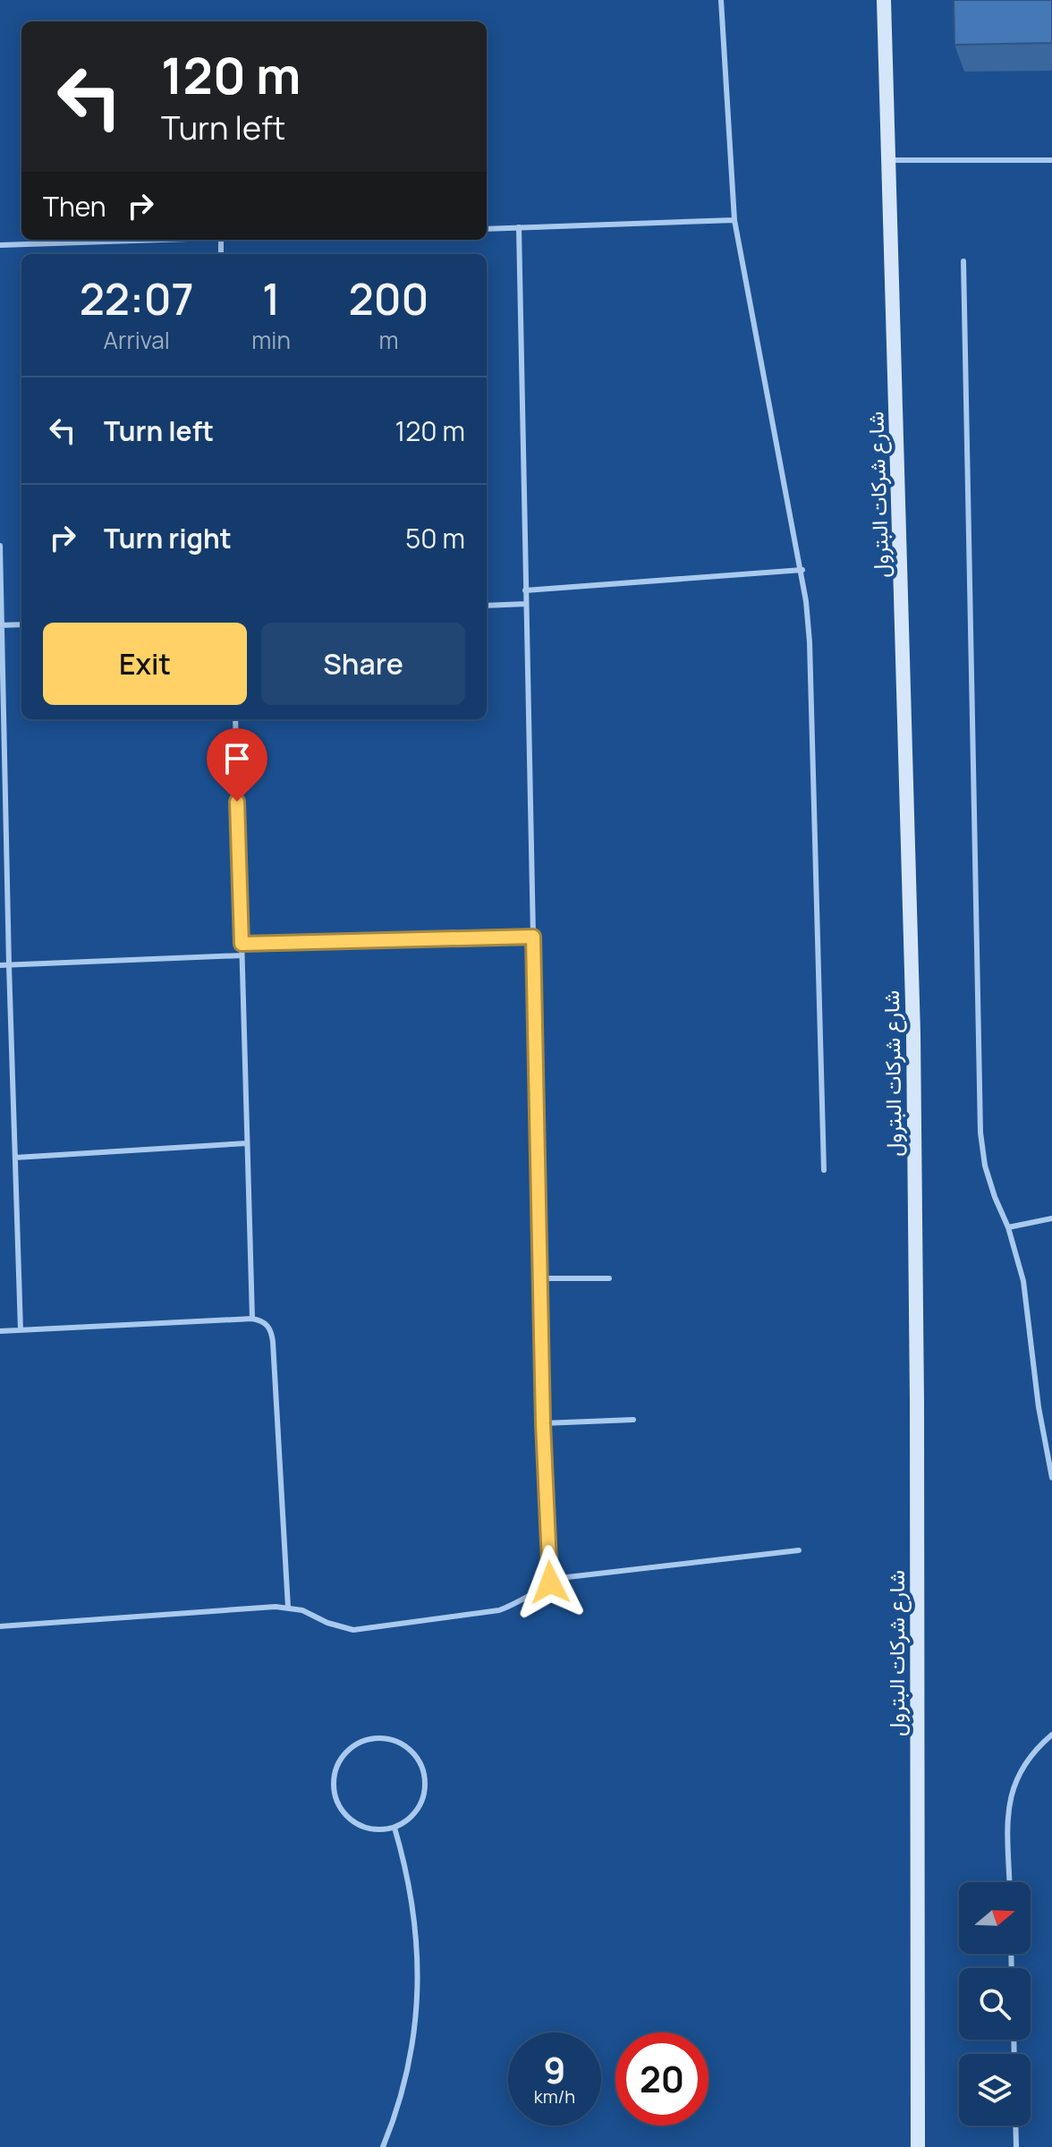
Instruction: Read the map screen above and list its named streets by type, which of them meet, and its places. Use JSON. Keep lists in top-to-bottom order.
{
  "streets": {
    "street": ["شارع شركات البترول"]
  },
  "north": "right",
  "page": {
    "turn": ["120 m", "Turn left"],
    "then": "Then",
    "eta": [
      "22:07",
      "Arrival",
      "1",
      "min",
      "200",
      "m"
    ],
    "list": [
      {
        "name": "Turn left",
        "value": "120 m"
      },
      {
        "name": "Turn right",
        "value": "50 m"
      }
    ],
    "buttons": ["Exit", "Share"],
    "speed": "9 km/h",
    "limit": "20"
  }
}
